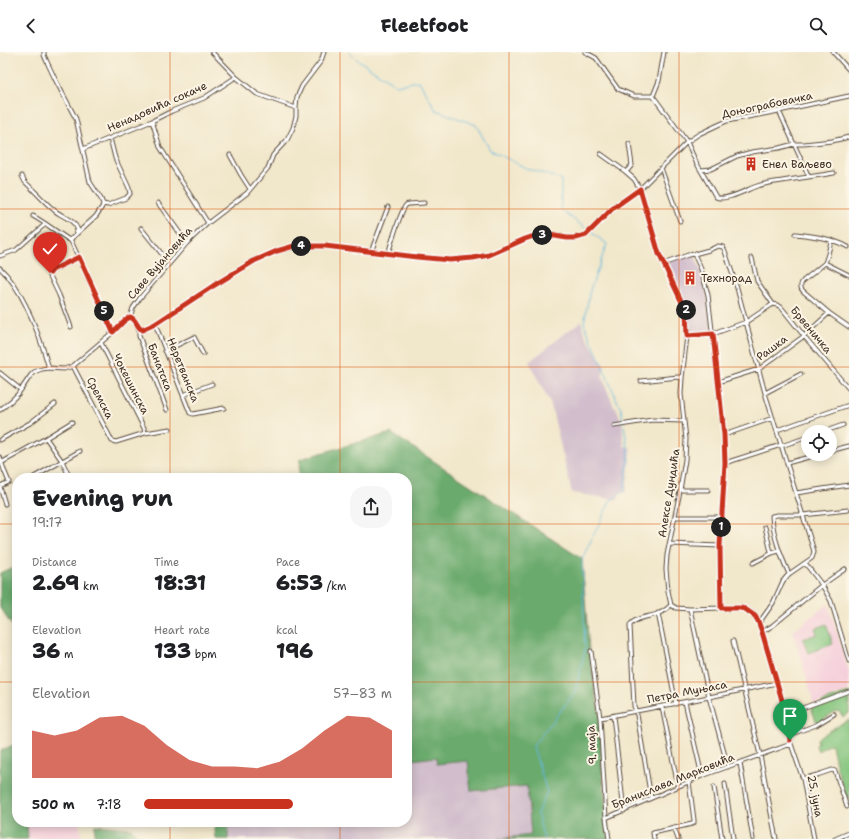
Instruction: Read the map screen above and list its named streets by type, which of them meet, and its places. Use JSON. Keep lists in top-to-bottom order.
{
  "streets": {
    "street": [
      "Доњограбовачка",
      "Ненадовића сокаче",
      "Саве Вујановића",
      "Брвеничка",
      "Рашка",
      "Банатска",
      "Неретванска",
      "Чокешинска",
      "Сремска",
      "Алексе Дундића",
      "Петра Муњаса",
      "9. маја",
      "Бранислава Марковића",
      "25. јуна"
    ]
  },
  "crossings": [
    ["Доњограбовачка", "Алексе Дундића"],
    ["Саве Вујановића", "Чокешинска"],
    ["Саве Вујановића", "Сремска"],
    ["Брвеничка", "Рашка"],
    ["Чокешинска", "Сремска"],
    ["Алексе Дундића", "25. јуна"],
    ["Петра Муњаса", "9. маја"],
    ["Петра Муњаса", "25. јуна"],
    ["9. маја", "Бранислава Марковића"],
    ["Бранислава Марковића", "25. јуна"]
  ],
  "places": {
    "building": ["Енел Ваљево", "Технорад"]
  },
  "page": {
    "header": "Fleetfoot",
    "pins": [
      "3",
      "4",
      "2",
      "5",
      "1"
    ],
    "heading": ["Evening run", "19:17"],
    "stats": [
      ["Distance", "2.69 km"],
      ["Time", "18:31"],
      ["Pace", "6:53 /km"],
      ["Elevation", "36 m"],
      ["Heart rate", "133 bpm"],
      ["kcal", "196"]
    ],
    "chart": ["Elevation", "57–83 m"],
    "list": [
      {
        "name": "500 m",
        "note": "7:18"
      }
    ]
  }
}
